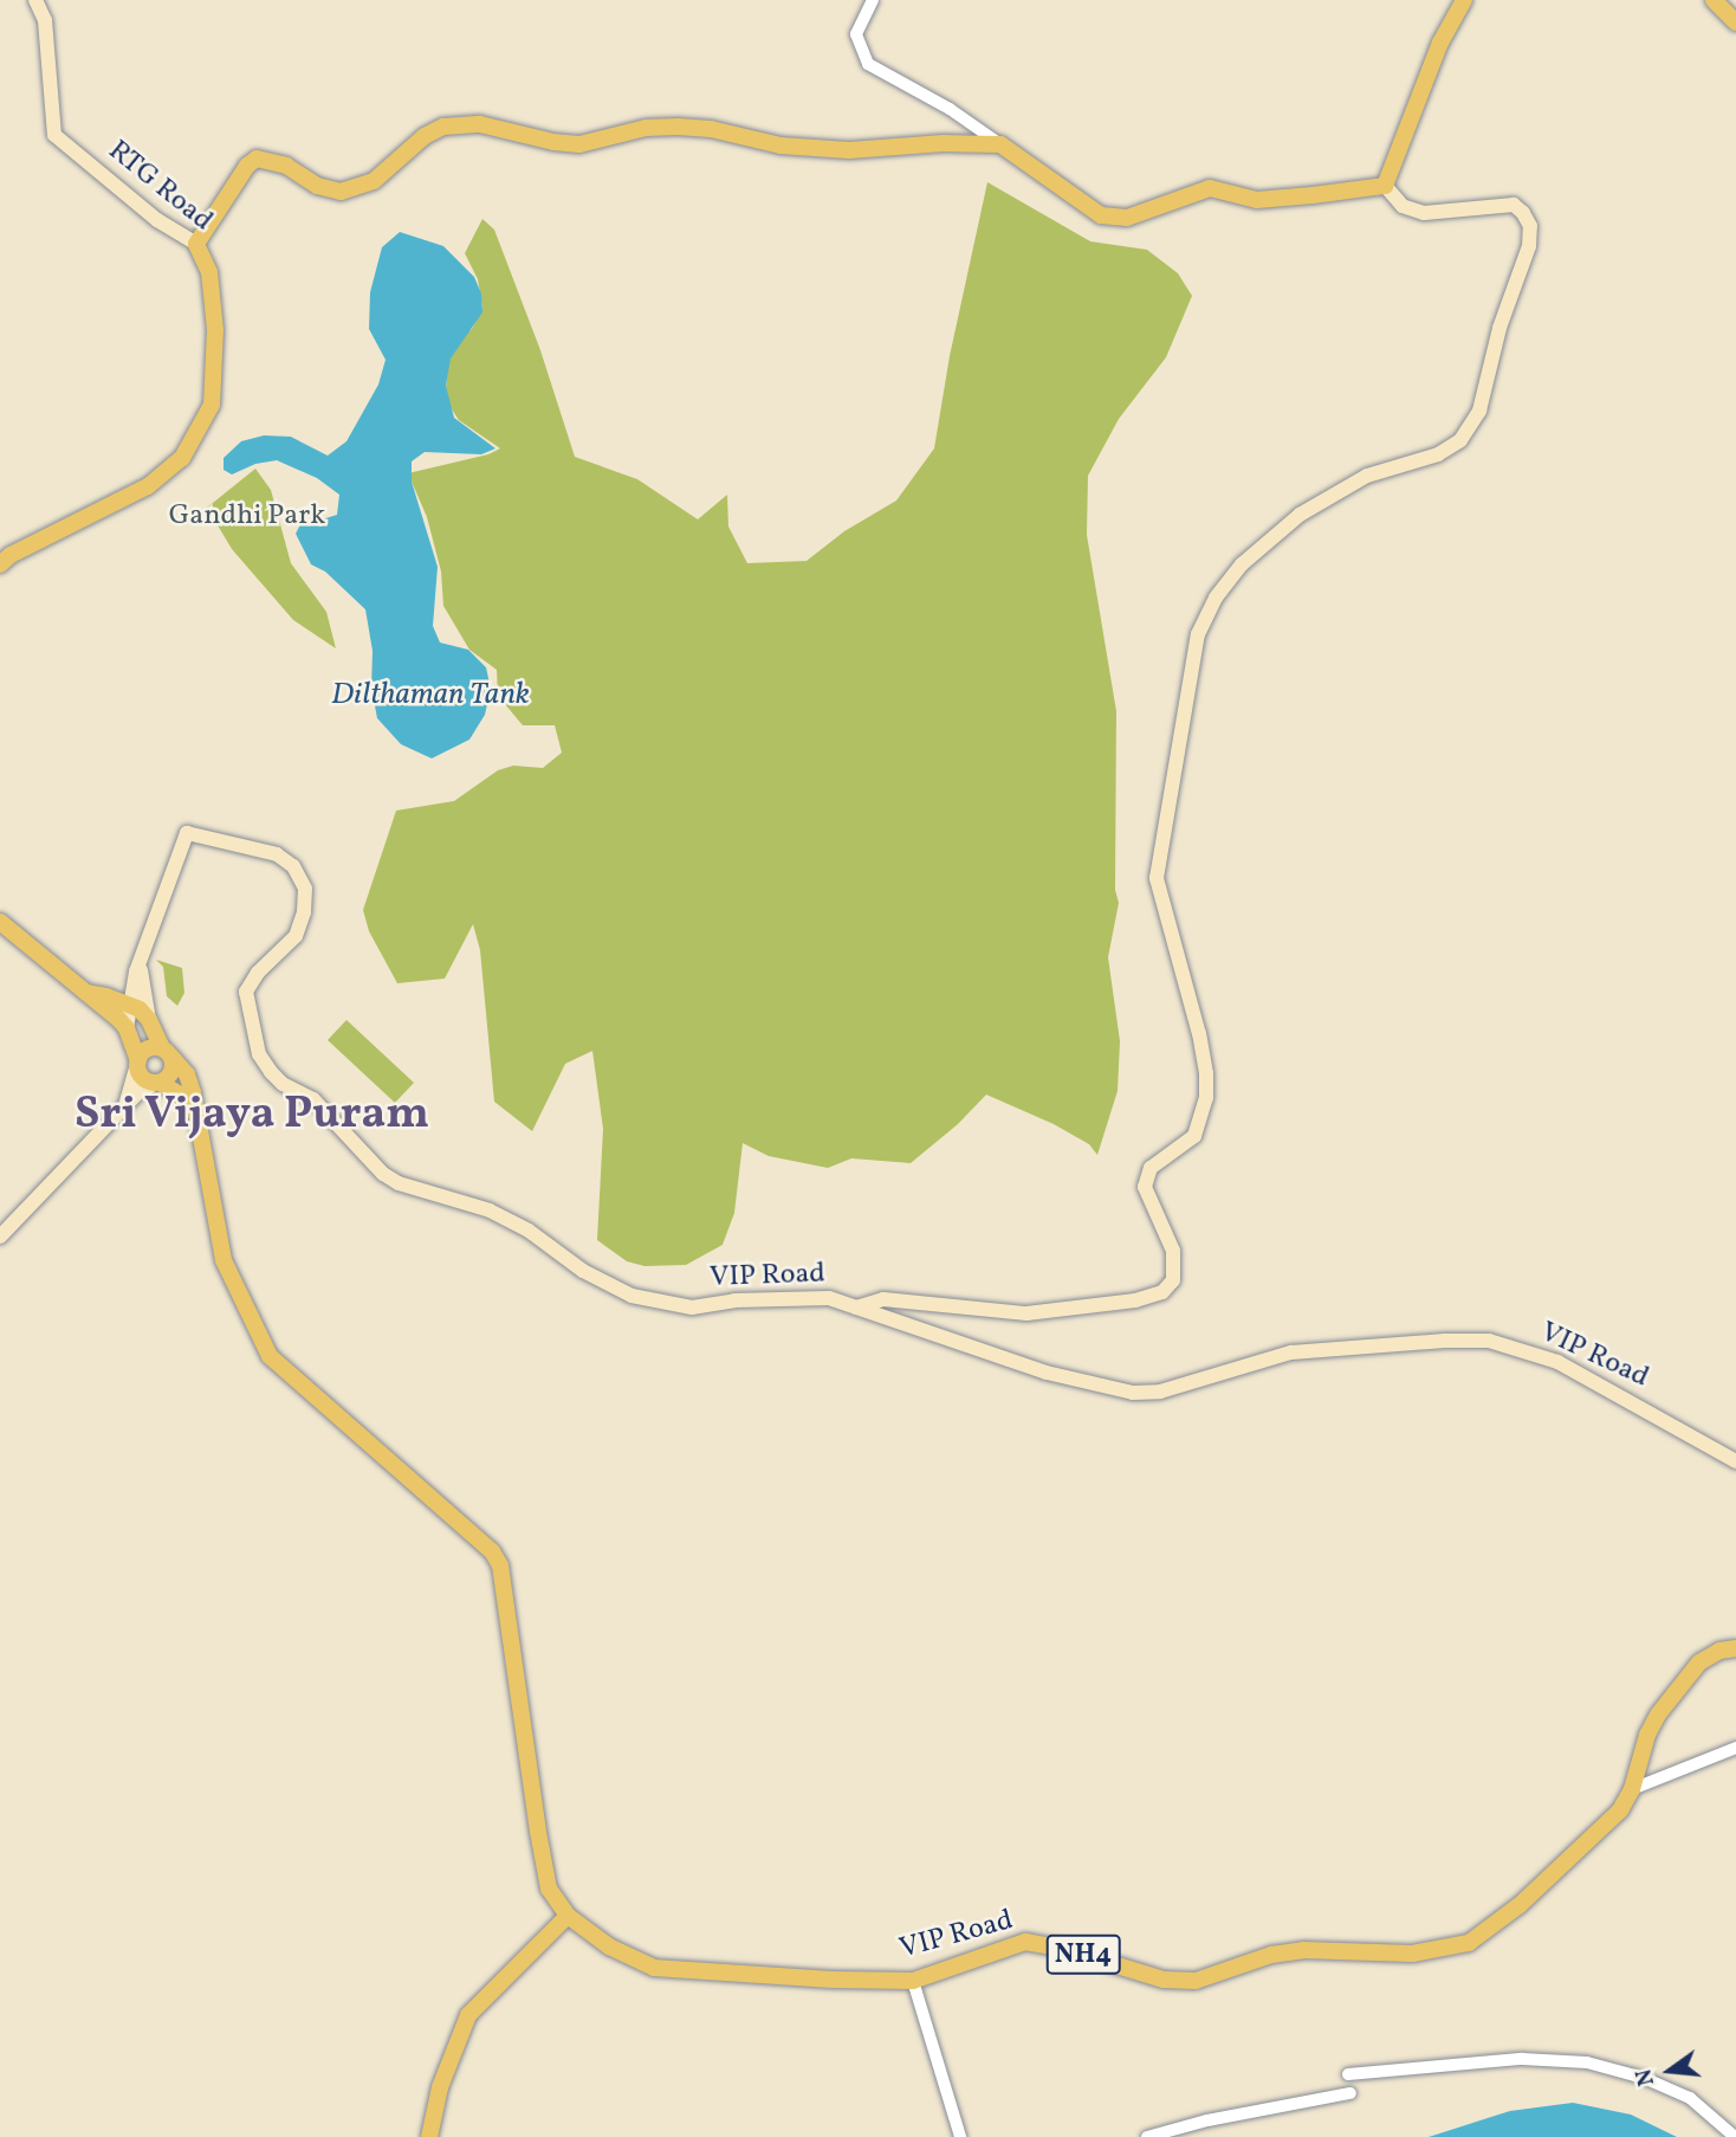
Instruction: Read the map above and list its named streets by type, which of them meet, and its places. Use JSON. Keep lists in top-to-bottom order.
{
  "streets": {
    "main road": ["RTG Road", "VIP Road", "NH4"]
  },
  "districts": ["Sri Vijaya Puram"],
  "water": ["Dilthaman Tank"],
  "parks": ["Gandhi Park"],
  "north": "left"
}
